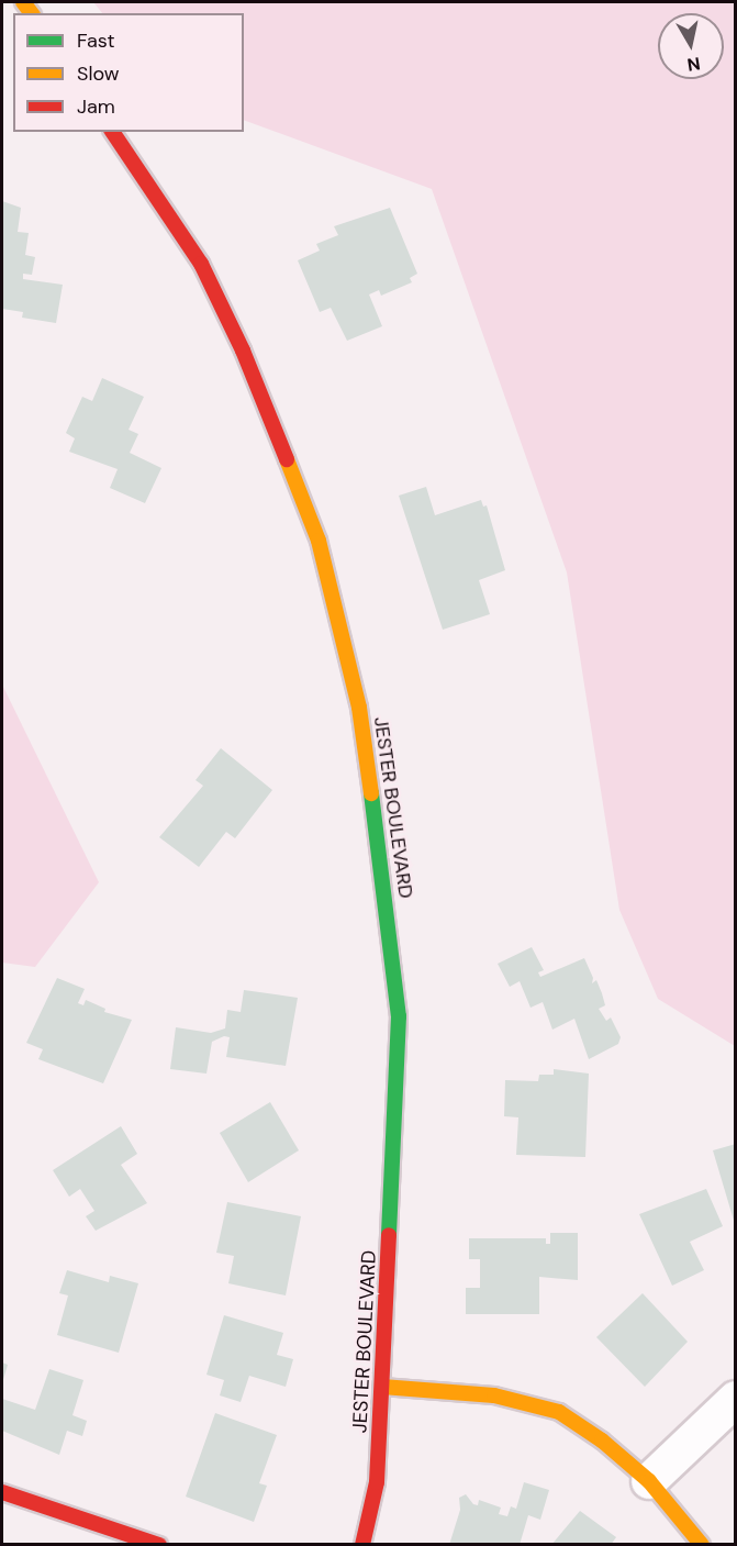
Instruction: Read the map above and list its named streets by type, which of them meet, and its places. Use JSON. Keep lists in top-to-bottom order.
{
  "streets": {
    "street": ["JESTER BOULEVARD"]
  },
  "legend": ["Fast", "Slow", "Jam"],
  "north": "bottom"
}
